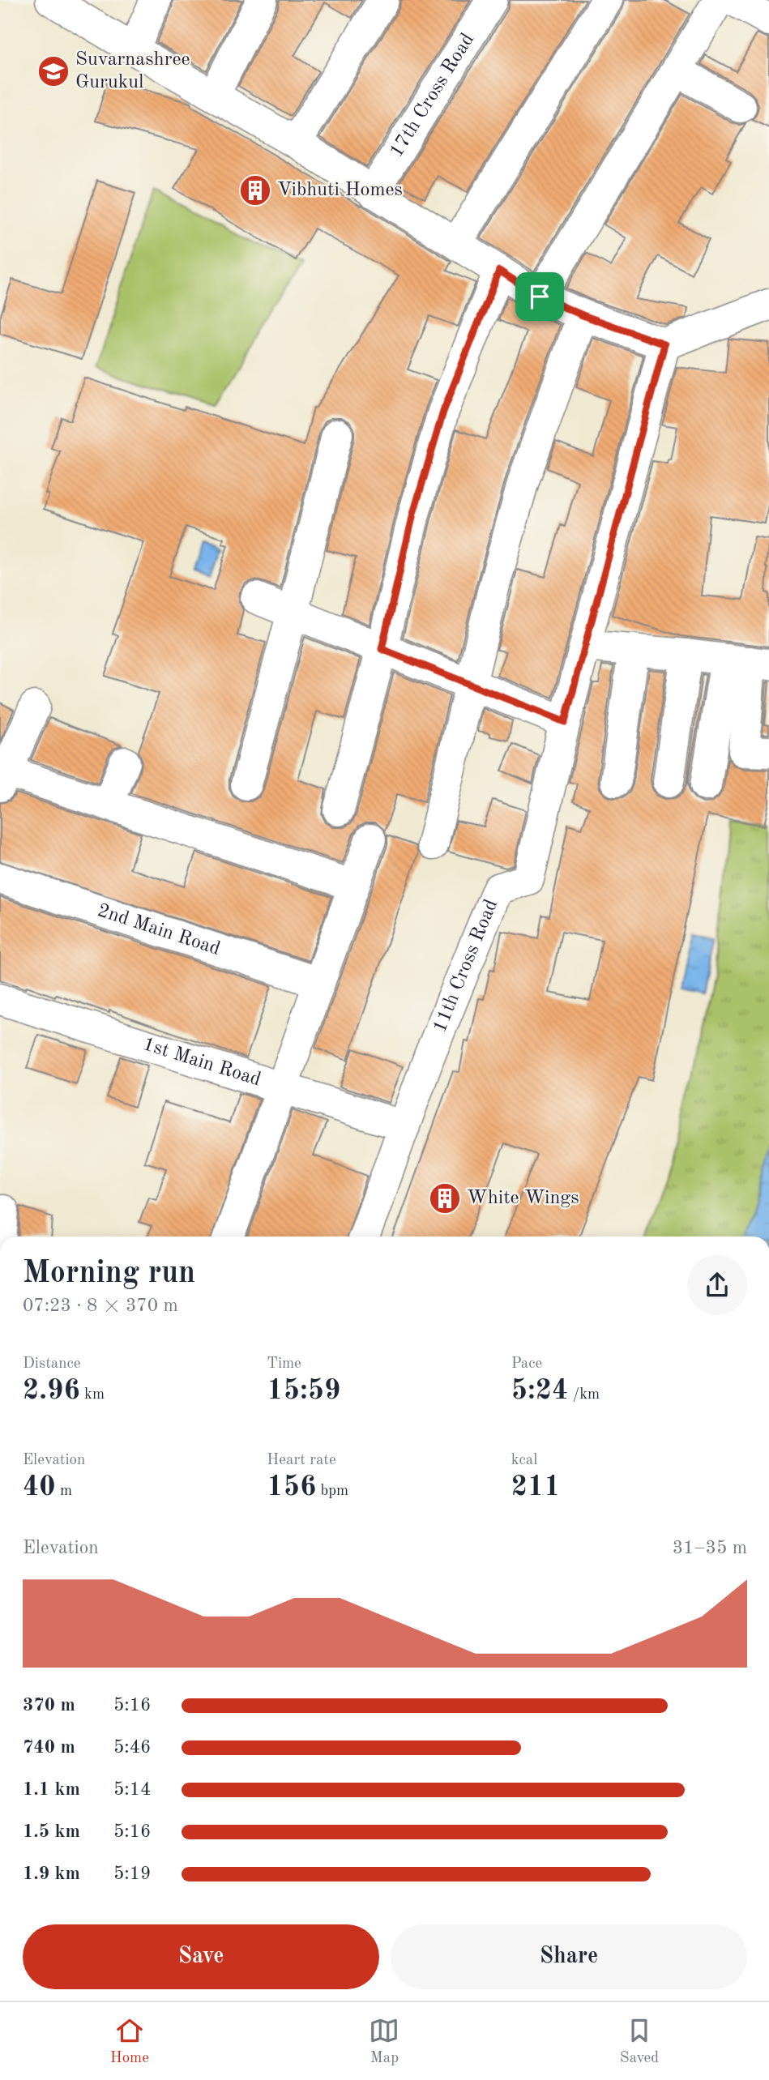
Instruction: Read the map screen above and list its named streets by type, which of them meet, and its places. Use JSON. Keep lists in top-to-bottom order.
{
  "streets": {
    "street": [
      "17th Cross Road",
      "2nd Main Road",
      "11th Cross Road",
      "1st Main Road"
    ]
  },
  "crossings": [
    ["11th Cross Road", "1st Main Road"]
  ],
  "places": {
    "school or university": ["Suvarnashree Gurukul"],
    "building": ["Vibhuti Homes", "White Wings"]
  },
  "page": {
    "heading": ["Morning run", "07:23 · 8 × 370 m"],
    "stats": [
      ["Distance", "2.96 km"],
      ["Time", "15:59"],
      ["Pace", "5:24 /km"],
      ["Elevation", "40 m"],
      ["Heart rate", "156 bpm"],
      ["kcal", "211"]
    ],
    "chart": ["Elevation", "31–35 m"],
    "list": [
      {
        "name": "370 m",
        "note": "5:16"
      },
      {
        "name": "740 m",
        "note": "5:46"
      },
      {
        "name": "1.1 km",
        "note": "5:14"
      },
      {
        "name": "1.5 km",
        "note": "5:16"
      },
      {
        "name": "1.9 km",
        "note": "5:19"
      }
    ],
    "buttons": ["Save", "Share"],
    "tabs": ["Home", "Map", "Saved"]
  }
}
